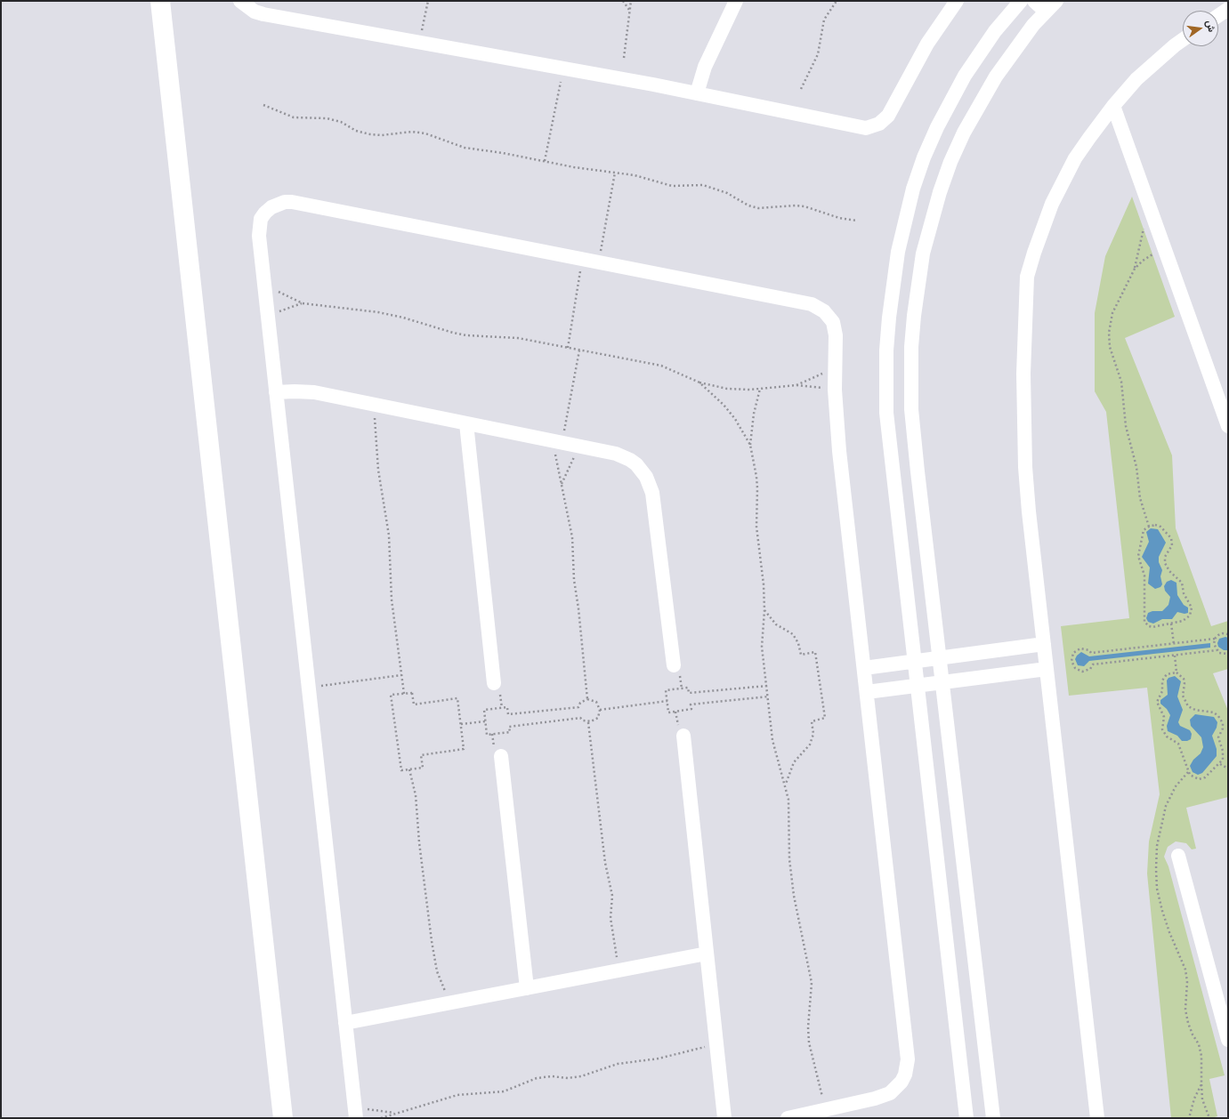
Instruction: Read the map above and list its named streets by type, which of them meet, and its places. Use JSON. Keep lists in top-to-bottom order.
{
  "north": "right"
}
